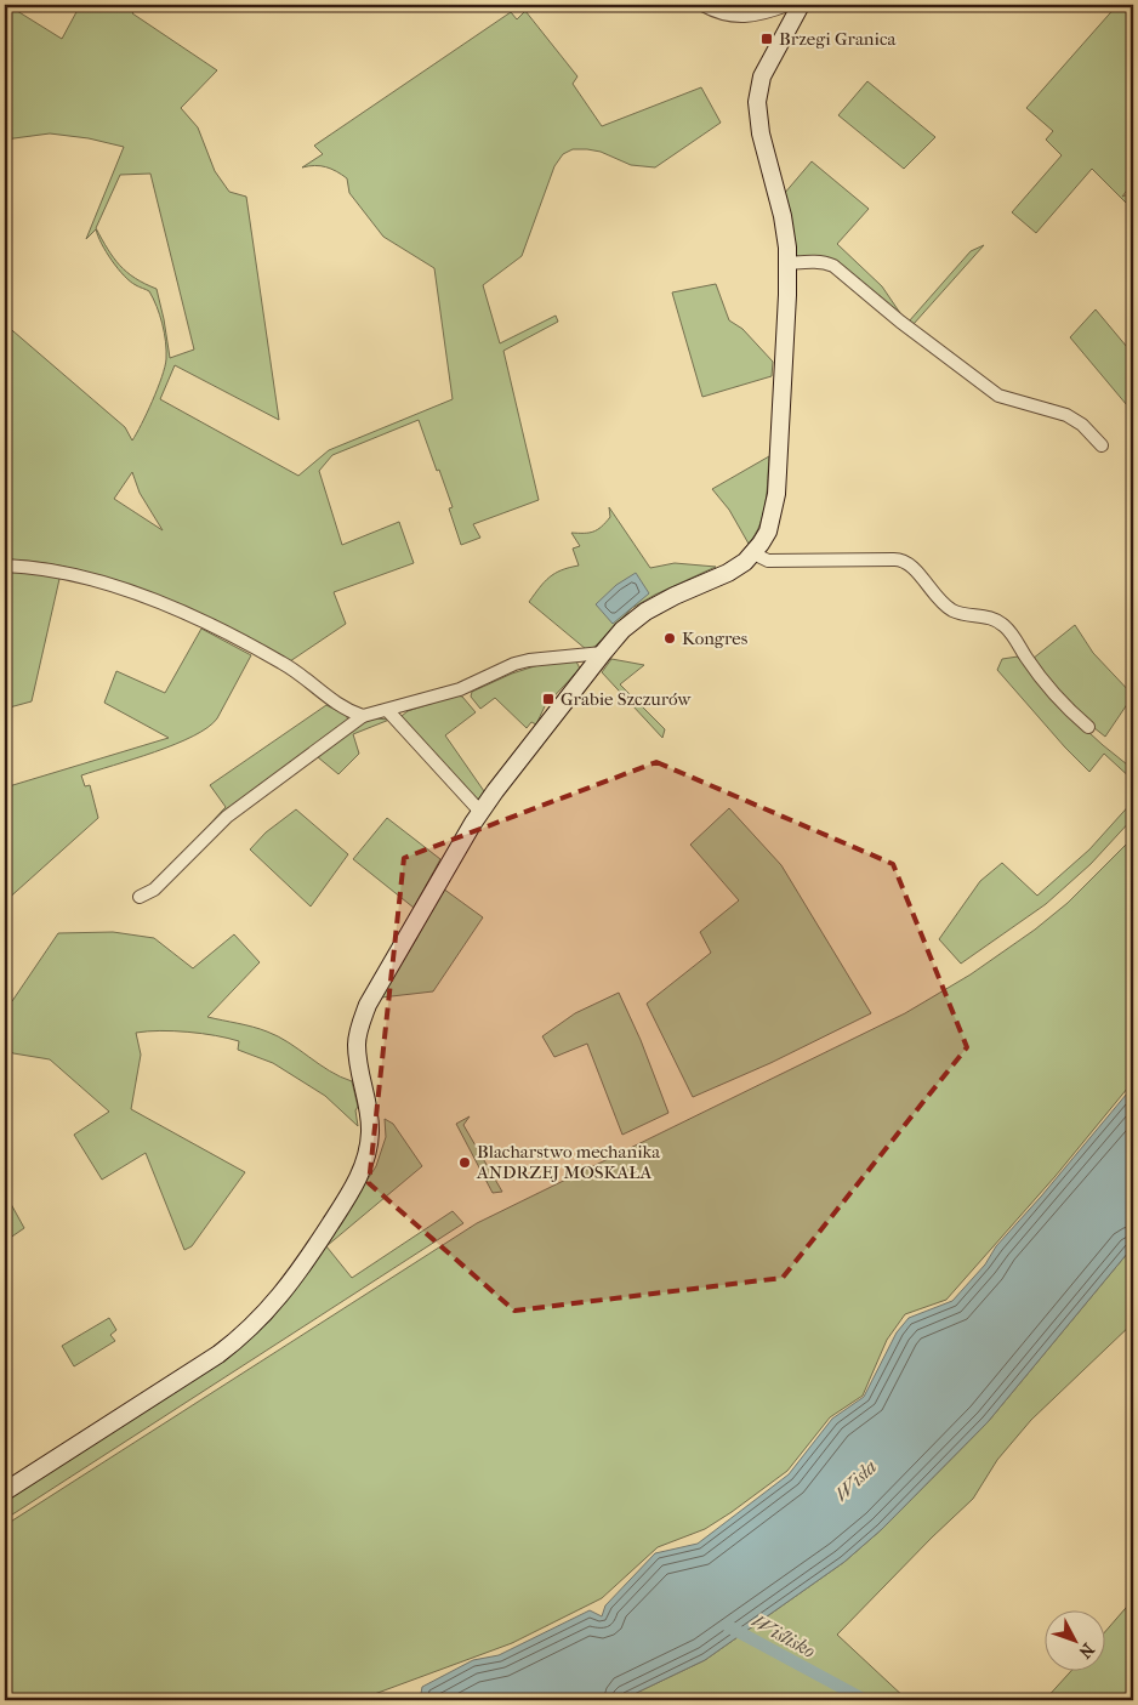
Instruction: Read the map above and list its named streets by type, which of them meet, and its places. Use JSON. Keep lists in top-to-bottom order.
{
  "water": ["Wisła", "Wiślisko"],
  "places": {
    "transit": ["Brzegi Granica", "Grabie Szczurów"],
    "other": ["Kongres", "Blacharstwo mechanika ANDRZEJ MOSKAŁA"]
  },
  "north": "bottom right"
}
